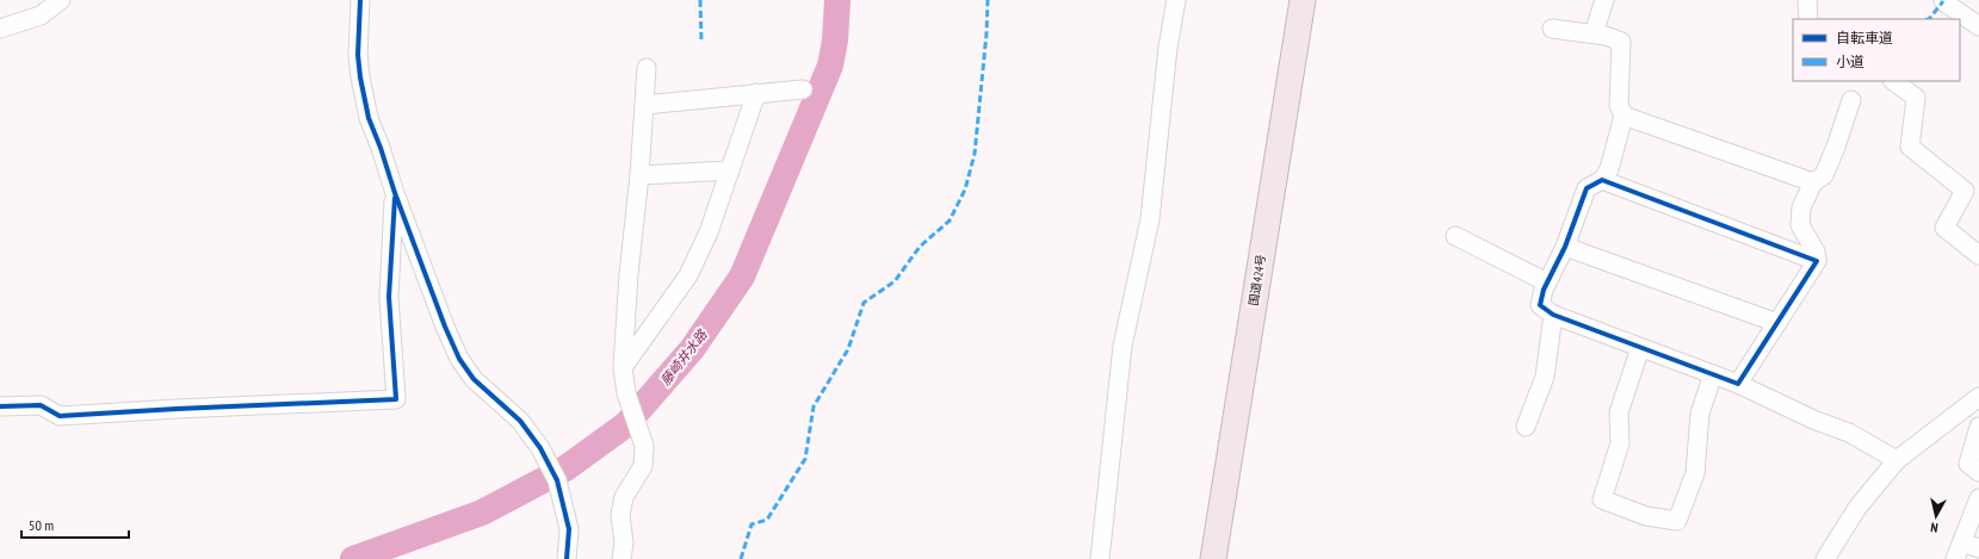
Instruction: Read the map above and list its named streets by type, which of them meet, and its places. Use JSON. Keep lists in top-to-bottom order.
{
  "streets": {
    "highway": ["国道424号"]
  },
  "water": ["藤崎井水路"],
  "legend": ["自転車道", "小道"],
  "scale_bar": "50 m",
  "north": "bottom"
}
